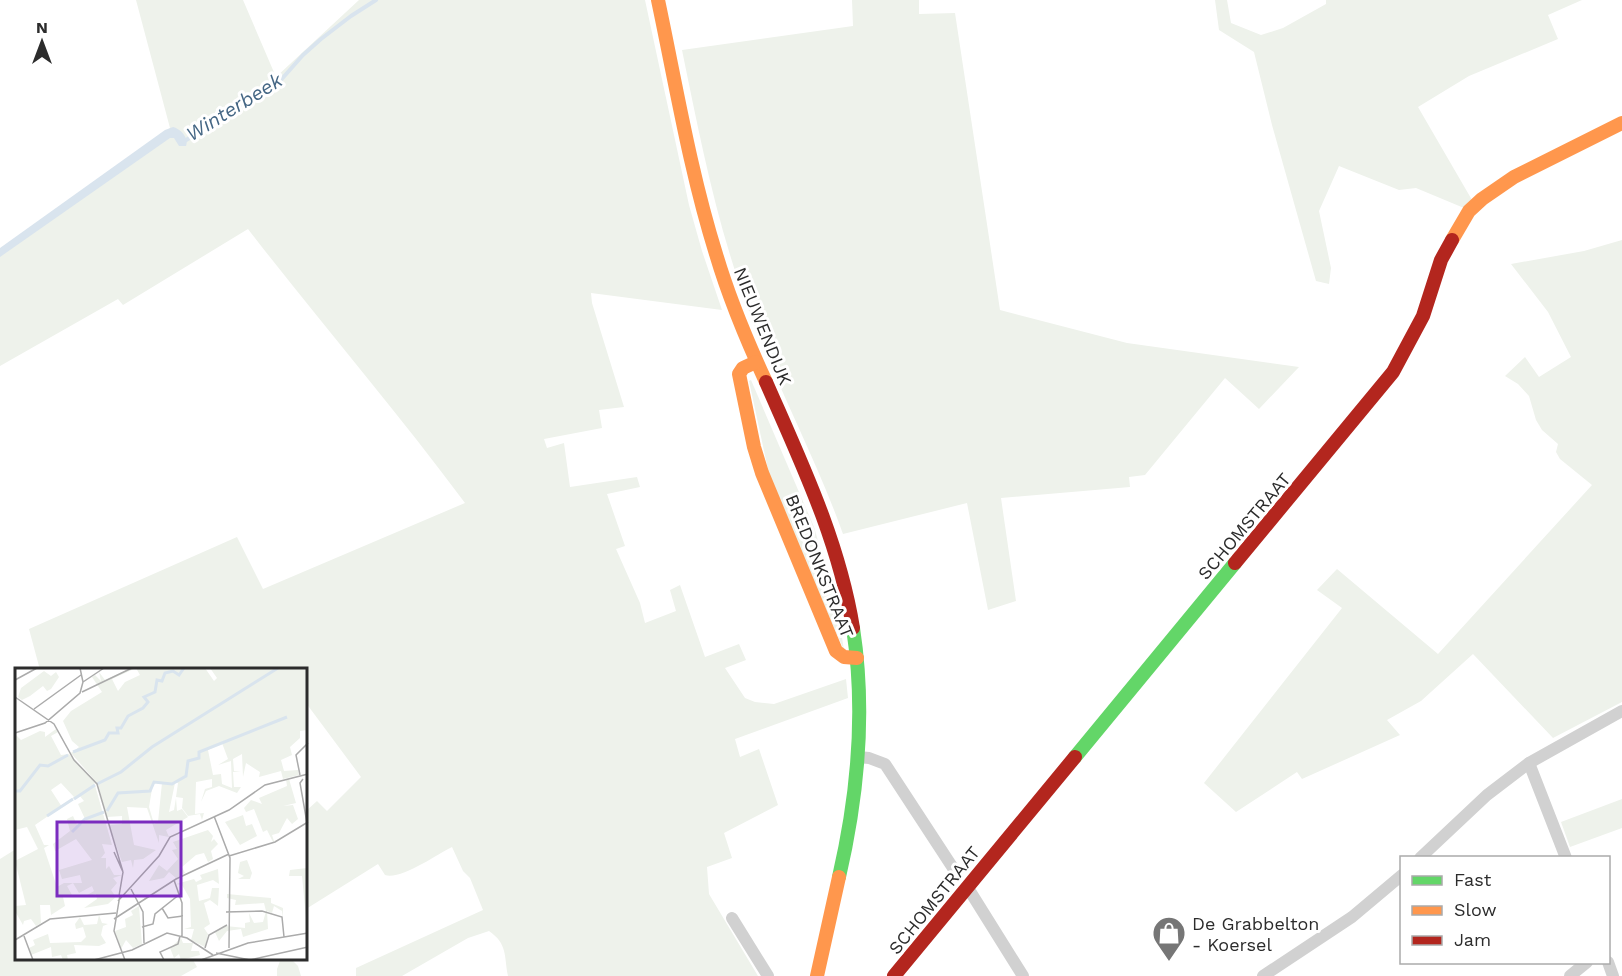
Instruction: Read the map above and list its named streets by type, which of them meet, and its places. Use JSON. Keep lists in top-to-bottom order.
{
  "streets": {
    "street": ["NIEUWENDIJK", "SCHOMSTRAAT", "BREDONKSTRAAT"]
  },
  "crossings": [
    ["NIEUWENDIJK", "BREDONKSTRAAT"]
  ],
  "water": ["Winterbeek"],
  "places": {
    "shop": ["De Grabbelton - Koersel"]
  },
  "legend": ["Fast", "Slow", "Jam"],
  "north": "top"
}
